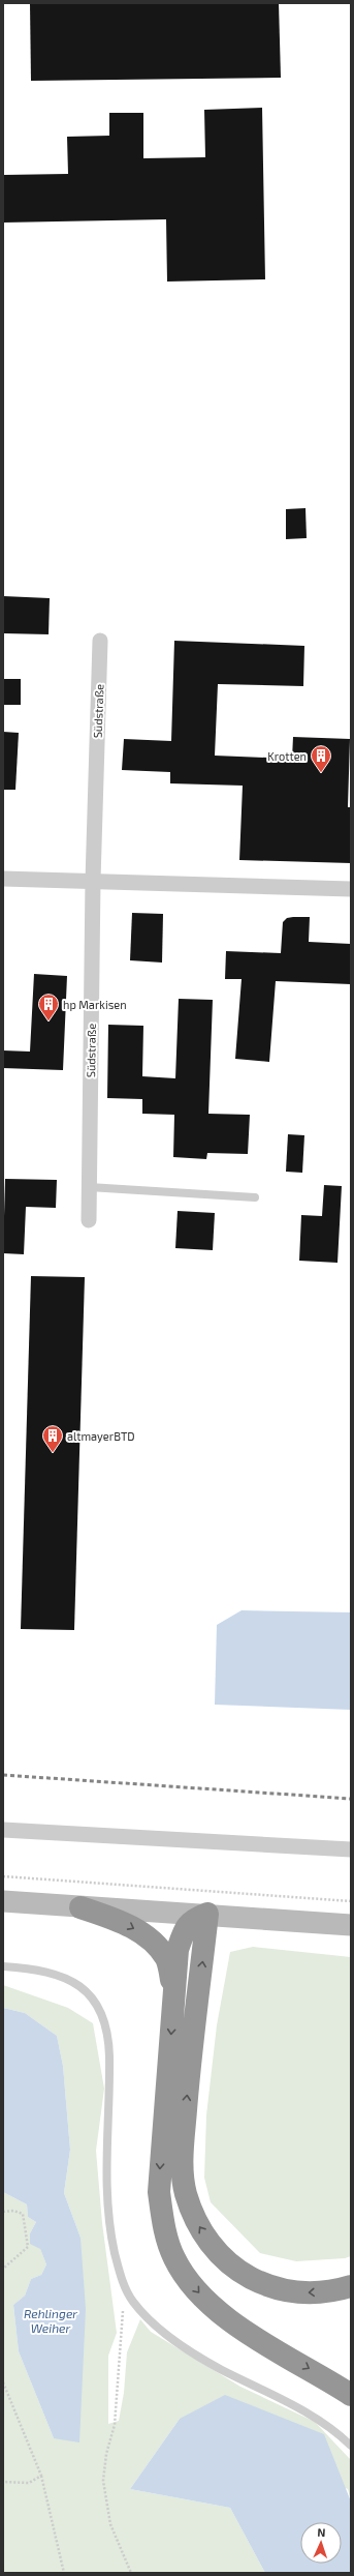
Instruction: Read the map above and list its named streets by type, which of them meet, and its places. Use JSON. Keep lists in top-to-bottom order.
{
  "streets": {
    "street": ["Südstraße"]
  },
  "water": ["Rehlinger Weiher"],
  "places": {
    "building": ["Krotten", "hp Markisen", "altmayerBTD"]
  },
  "north": "top"
}
